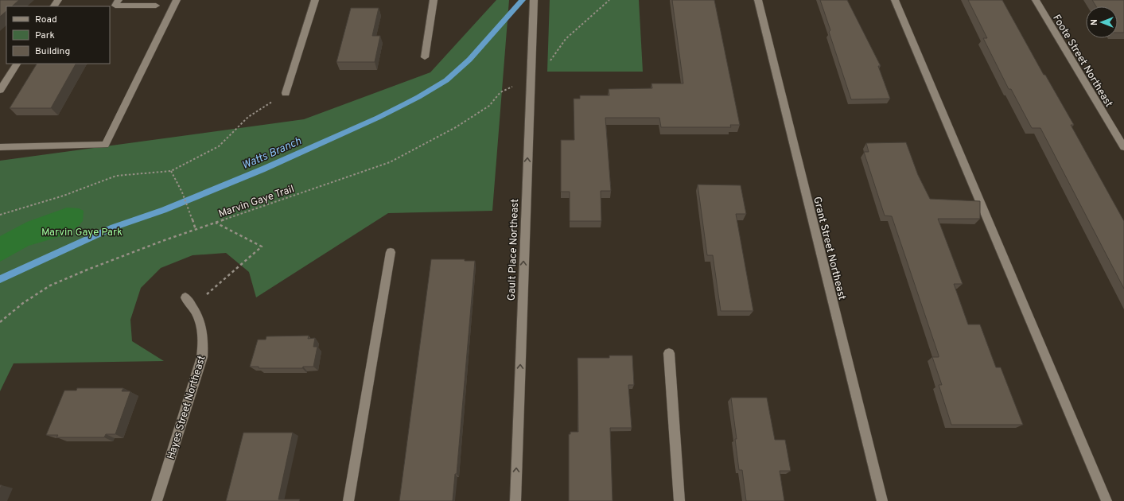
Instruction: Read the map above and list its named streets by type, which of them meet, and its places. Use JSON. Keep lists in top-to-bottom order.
{
  "streets": {
    "street": [
      "Foote Street Northeast",
      "Grant Street Northeast",
      "Gault Place Northeast",
      "Hayes Street Northeast"
    ],
    "path": ["Marvin Gaye Trail"]
  },
  "one_way": ["Gault Place Northeast"],
  "water": ["Watts Branch"],
  "parks": ["Marvin Gaye Park"],
  "legend": ["Road", "Park", "Building"],
  "north": "left"
}
